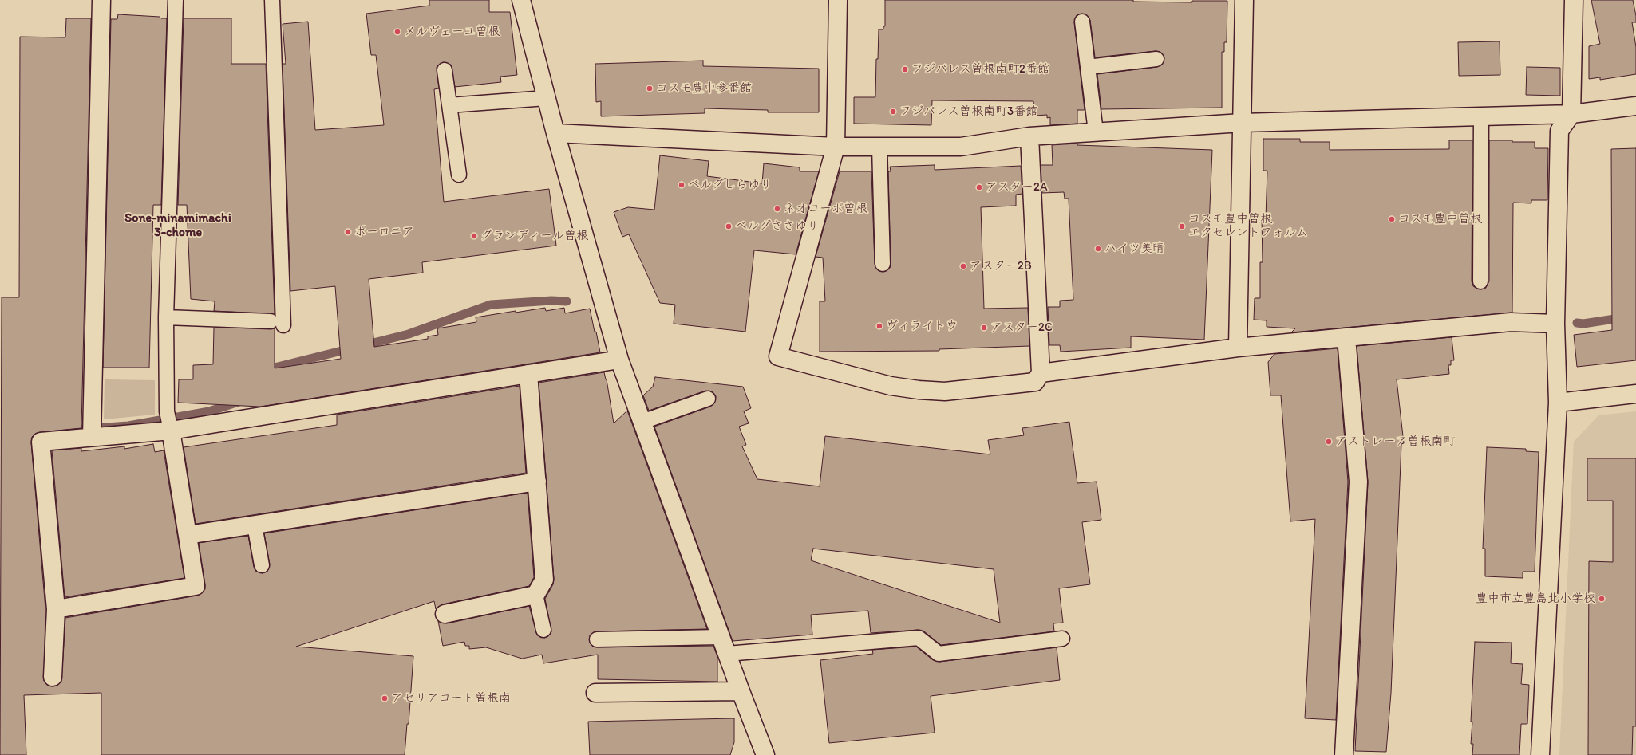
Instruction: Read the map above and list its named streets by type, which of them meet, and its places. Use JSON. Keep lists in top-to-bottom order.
{
  "districts": ["Sone-minamimachi 3-chome"],
  "places": [
    "メルヴェーユ曽根",
    "フジパレス曽根南町2番館",
    "コスモ豊中参番館",
    "フジパレス曽根南町3番館",
    "ベルグしらゆり",
    "アスター2A",
    "ネオコーポ曽根",
    "コスモ豊中曽根",
    "ベルグささゆり",
    "コスモ豊中曽根 エクセレントフォルム",
    "ポーロニア",
    "グランディール曽根",
    "ハイツ美晴",
    "アスター2B",
    "ヴィライトウ",
    "アスター2C",
    "アストレーア曽根南町",
    "豊中市立豊島北小学校",
    "アゼリアコート曽根南"
  ]
}
